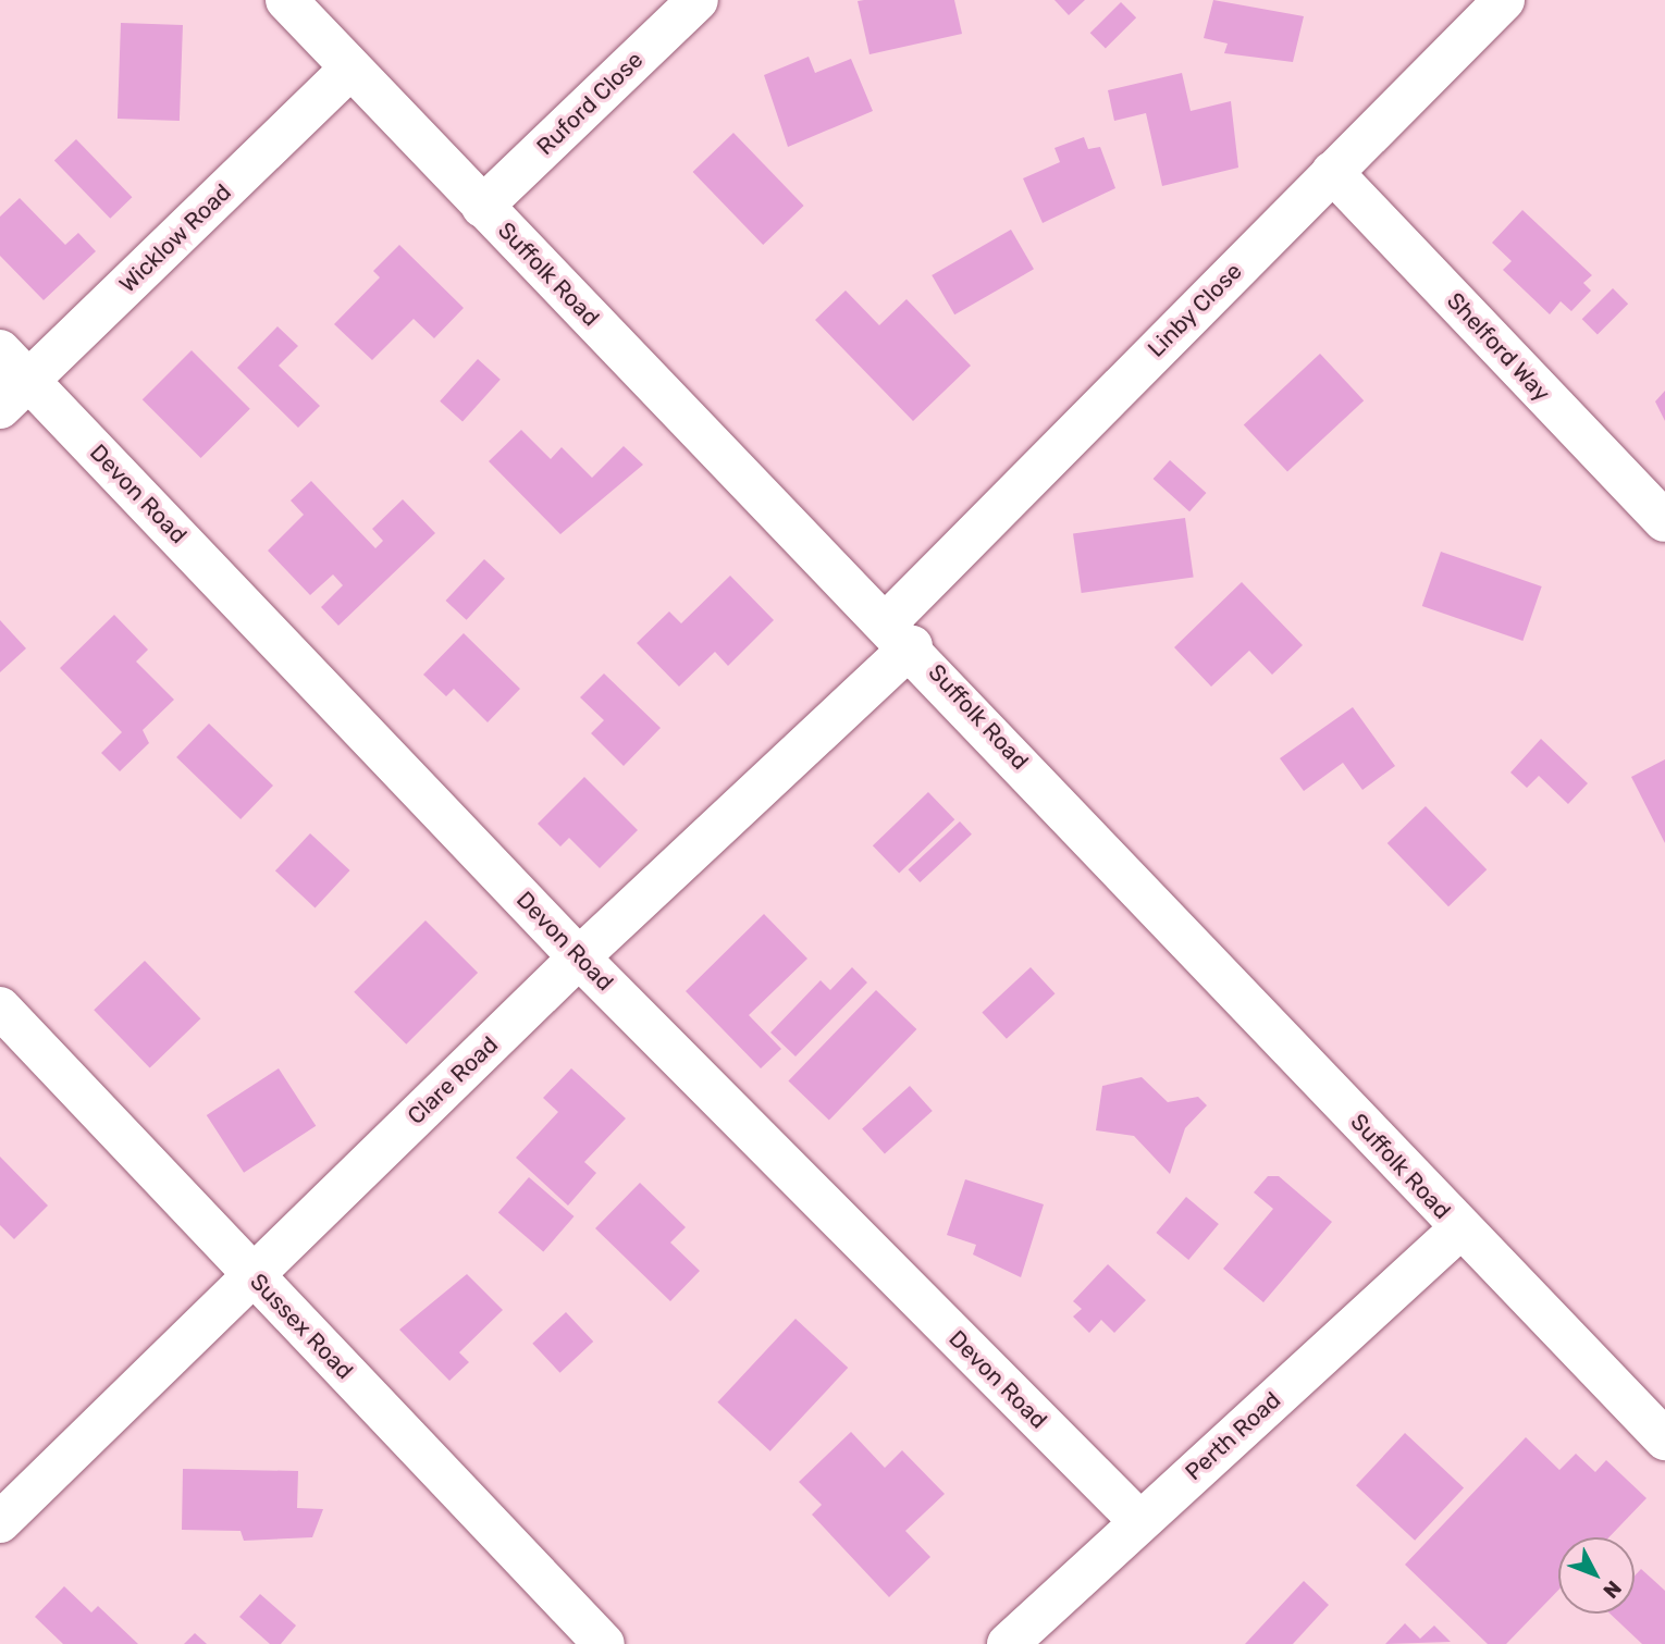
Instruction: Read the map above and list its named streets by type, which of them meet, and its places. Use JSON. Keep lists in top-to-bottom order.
{
  "streets": {
    "street": [
      "Ruford Close",
      "Wicklow Road",
      "Suffolk Road",
      "Linby Close",
      "Shelford Way",
      "Devon Road",
      "Clare Road",
      "Sussex Road",
      "Perth Road"
    ]
  },
  "crossings": [
    ["Ruford Close", "Suffolk Road"],
    ["Wicklow Road", "Suffolk Road"],
    ["Wicklow Road", "Devon Road"],
    ["Suffolk Road", "Linby Close"],
    ["Suffolk Road", "Clare Road"],
    ["Suffolk Road", "Perth Road"],
    ["Linby Close", "Shelford Way"],
    ["Linby Close", "Clare Road"],
    ["Devon Road", "Clare Road"],
    ["Devon Road", "Perth Road"],
    ["Clare Road", "Sussex Road"]
  ],
  "north": "bottom right"
}
